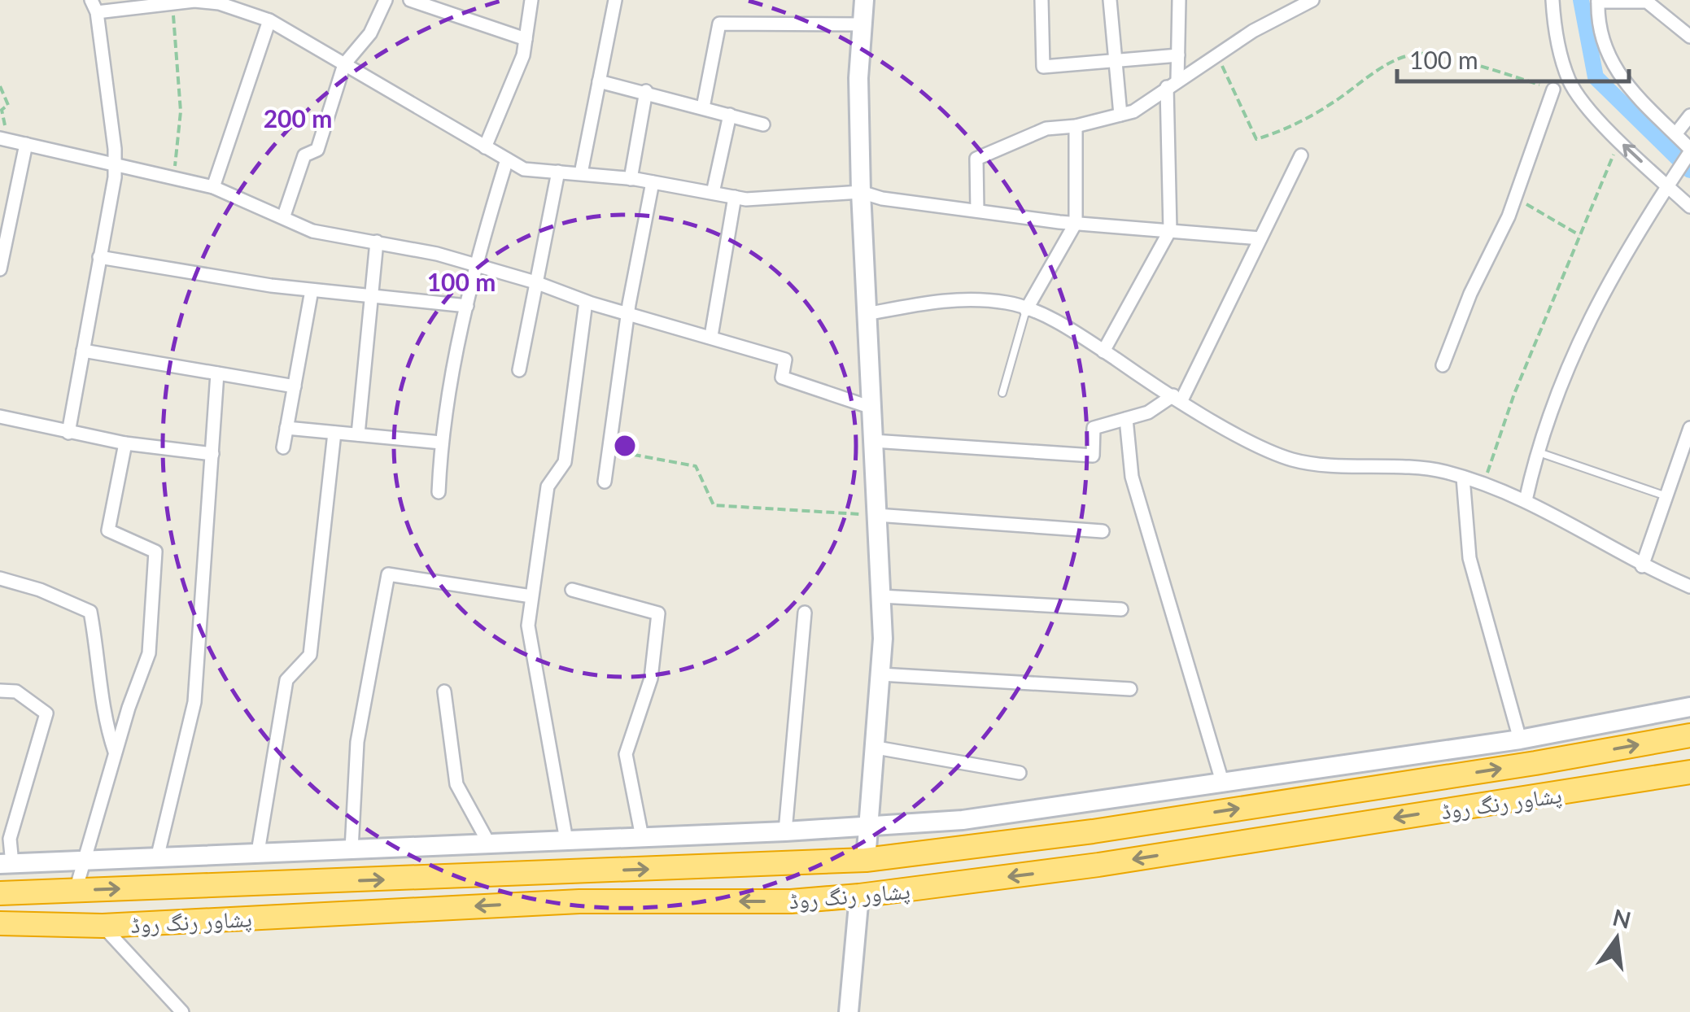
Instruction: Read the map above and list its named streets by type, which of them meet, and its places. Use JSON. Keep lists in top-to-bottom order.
{
  "streets": {
    "highway": ["پشاور رنگ روڈ"]
  },
  "scale_bar": "100 m",
  "north": "top",
  "rings": ["200 m", "100 m"]
}
